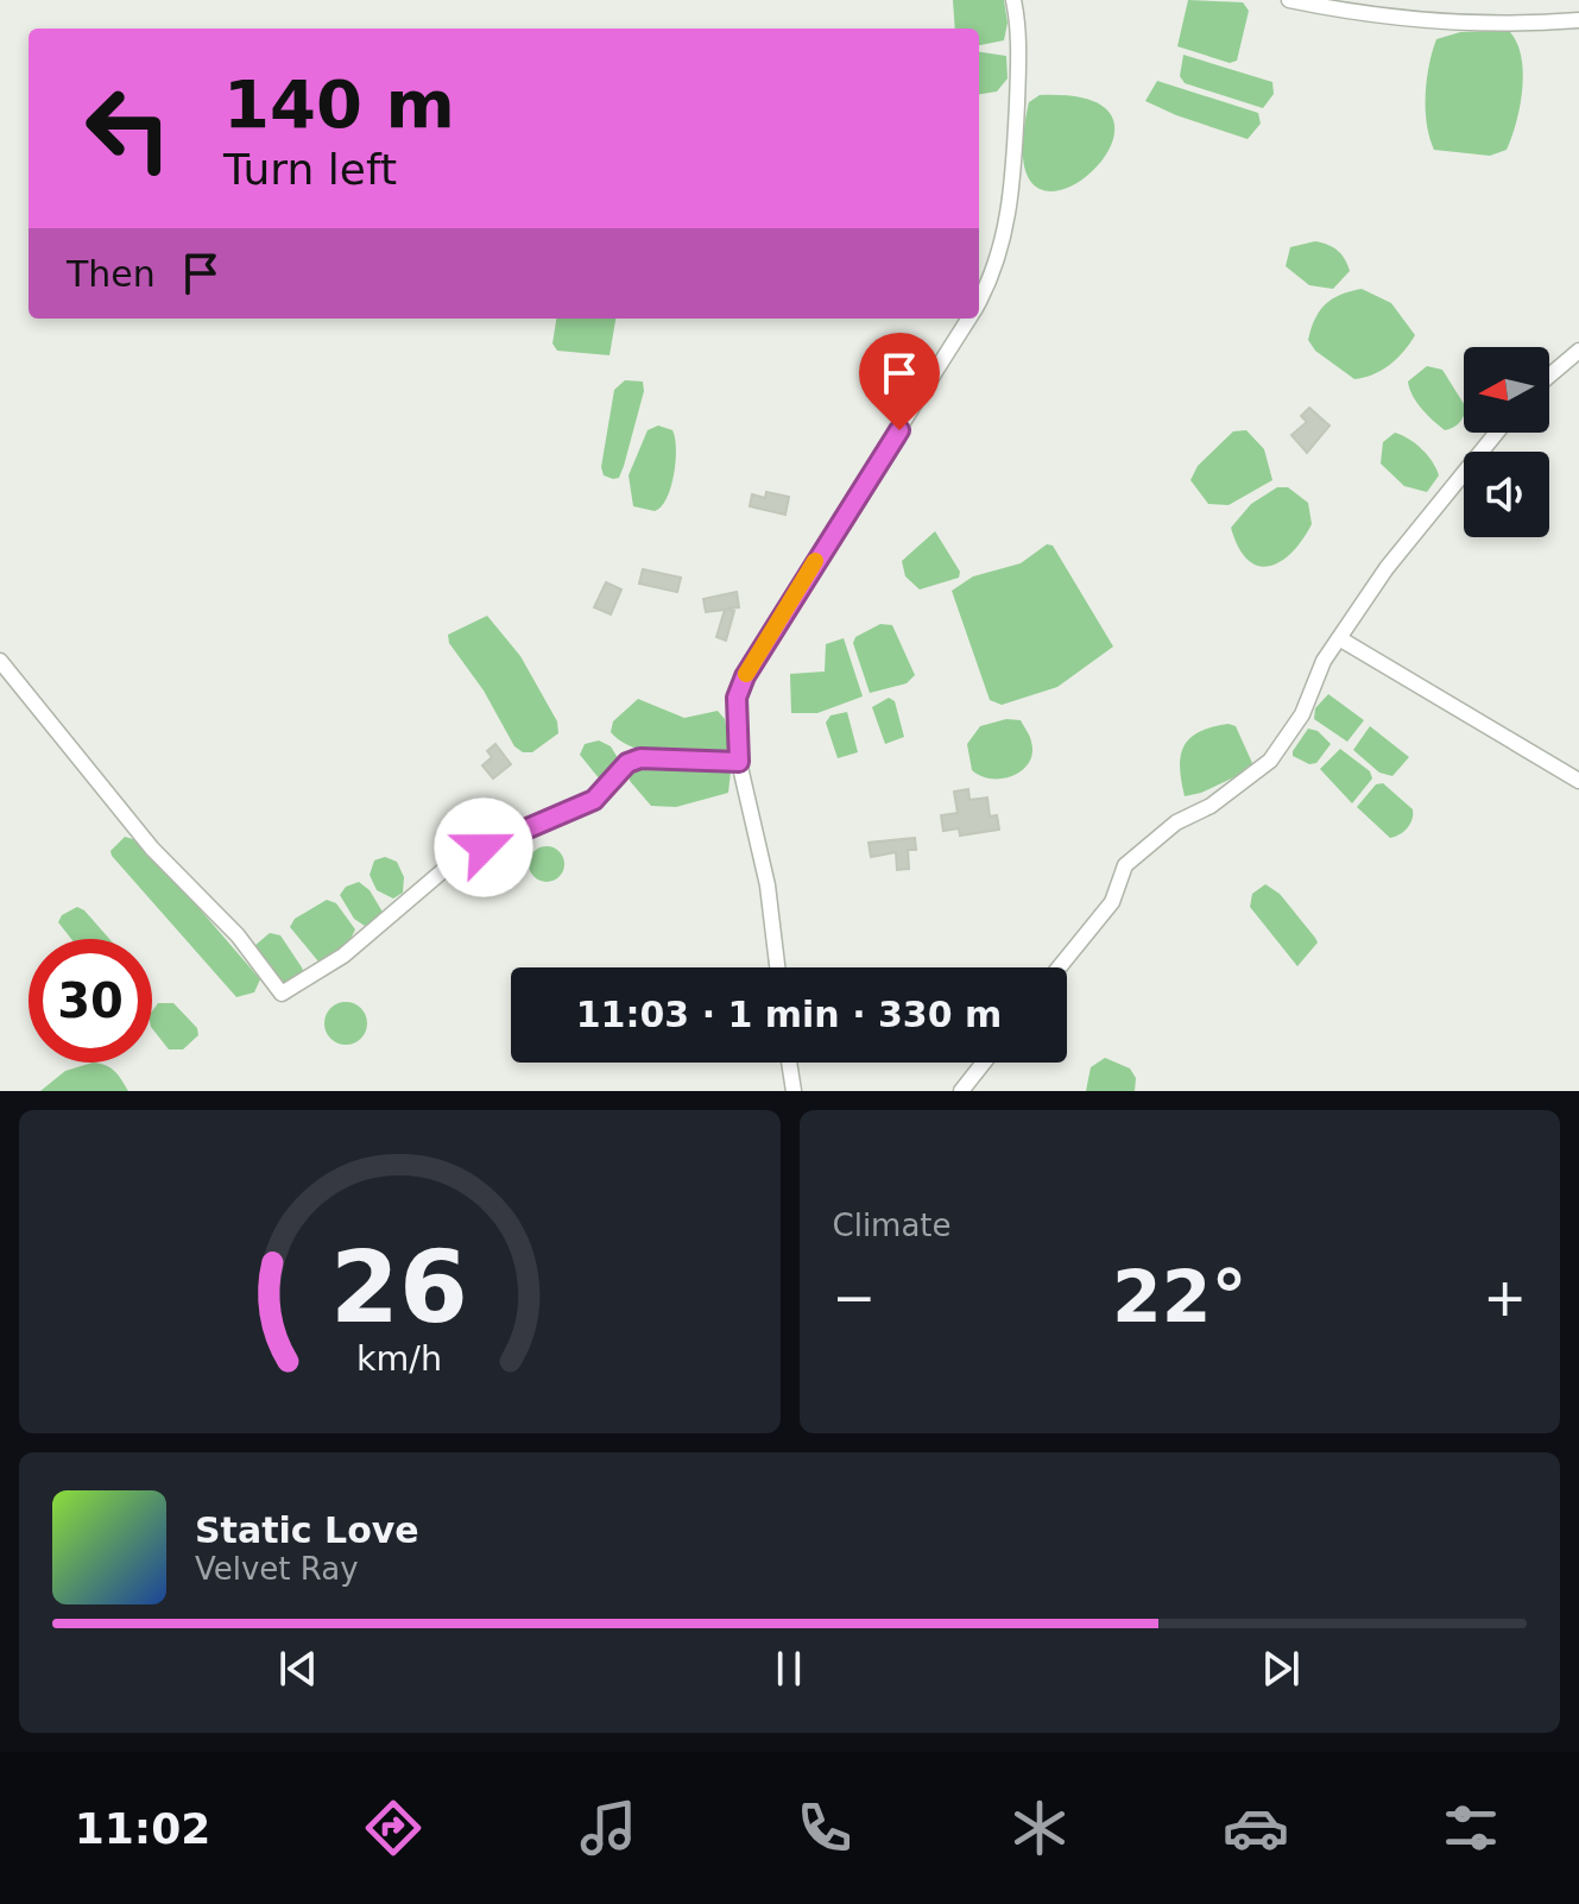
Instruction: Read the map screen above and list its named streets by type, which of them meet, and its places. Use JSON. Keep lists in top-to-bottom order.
{
  "north": "left",
  "page": {
    "turn": ["140 m", "Turn left"],
    "then": "Then",
    "limit": "30",
    "trip": "11:03 · 1 min · 330 m",
    "tile": "Climate",
    "heat": ["−", "22°", "+"],
    "song": ["Static Love", "Velvet Ray"],
    "tabs": "11:02",
    "gauge": ["26", "km/h"]
  }
}
